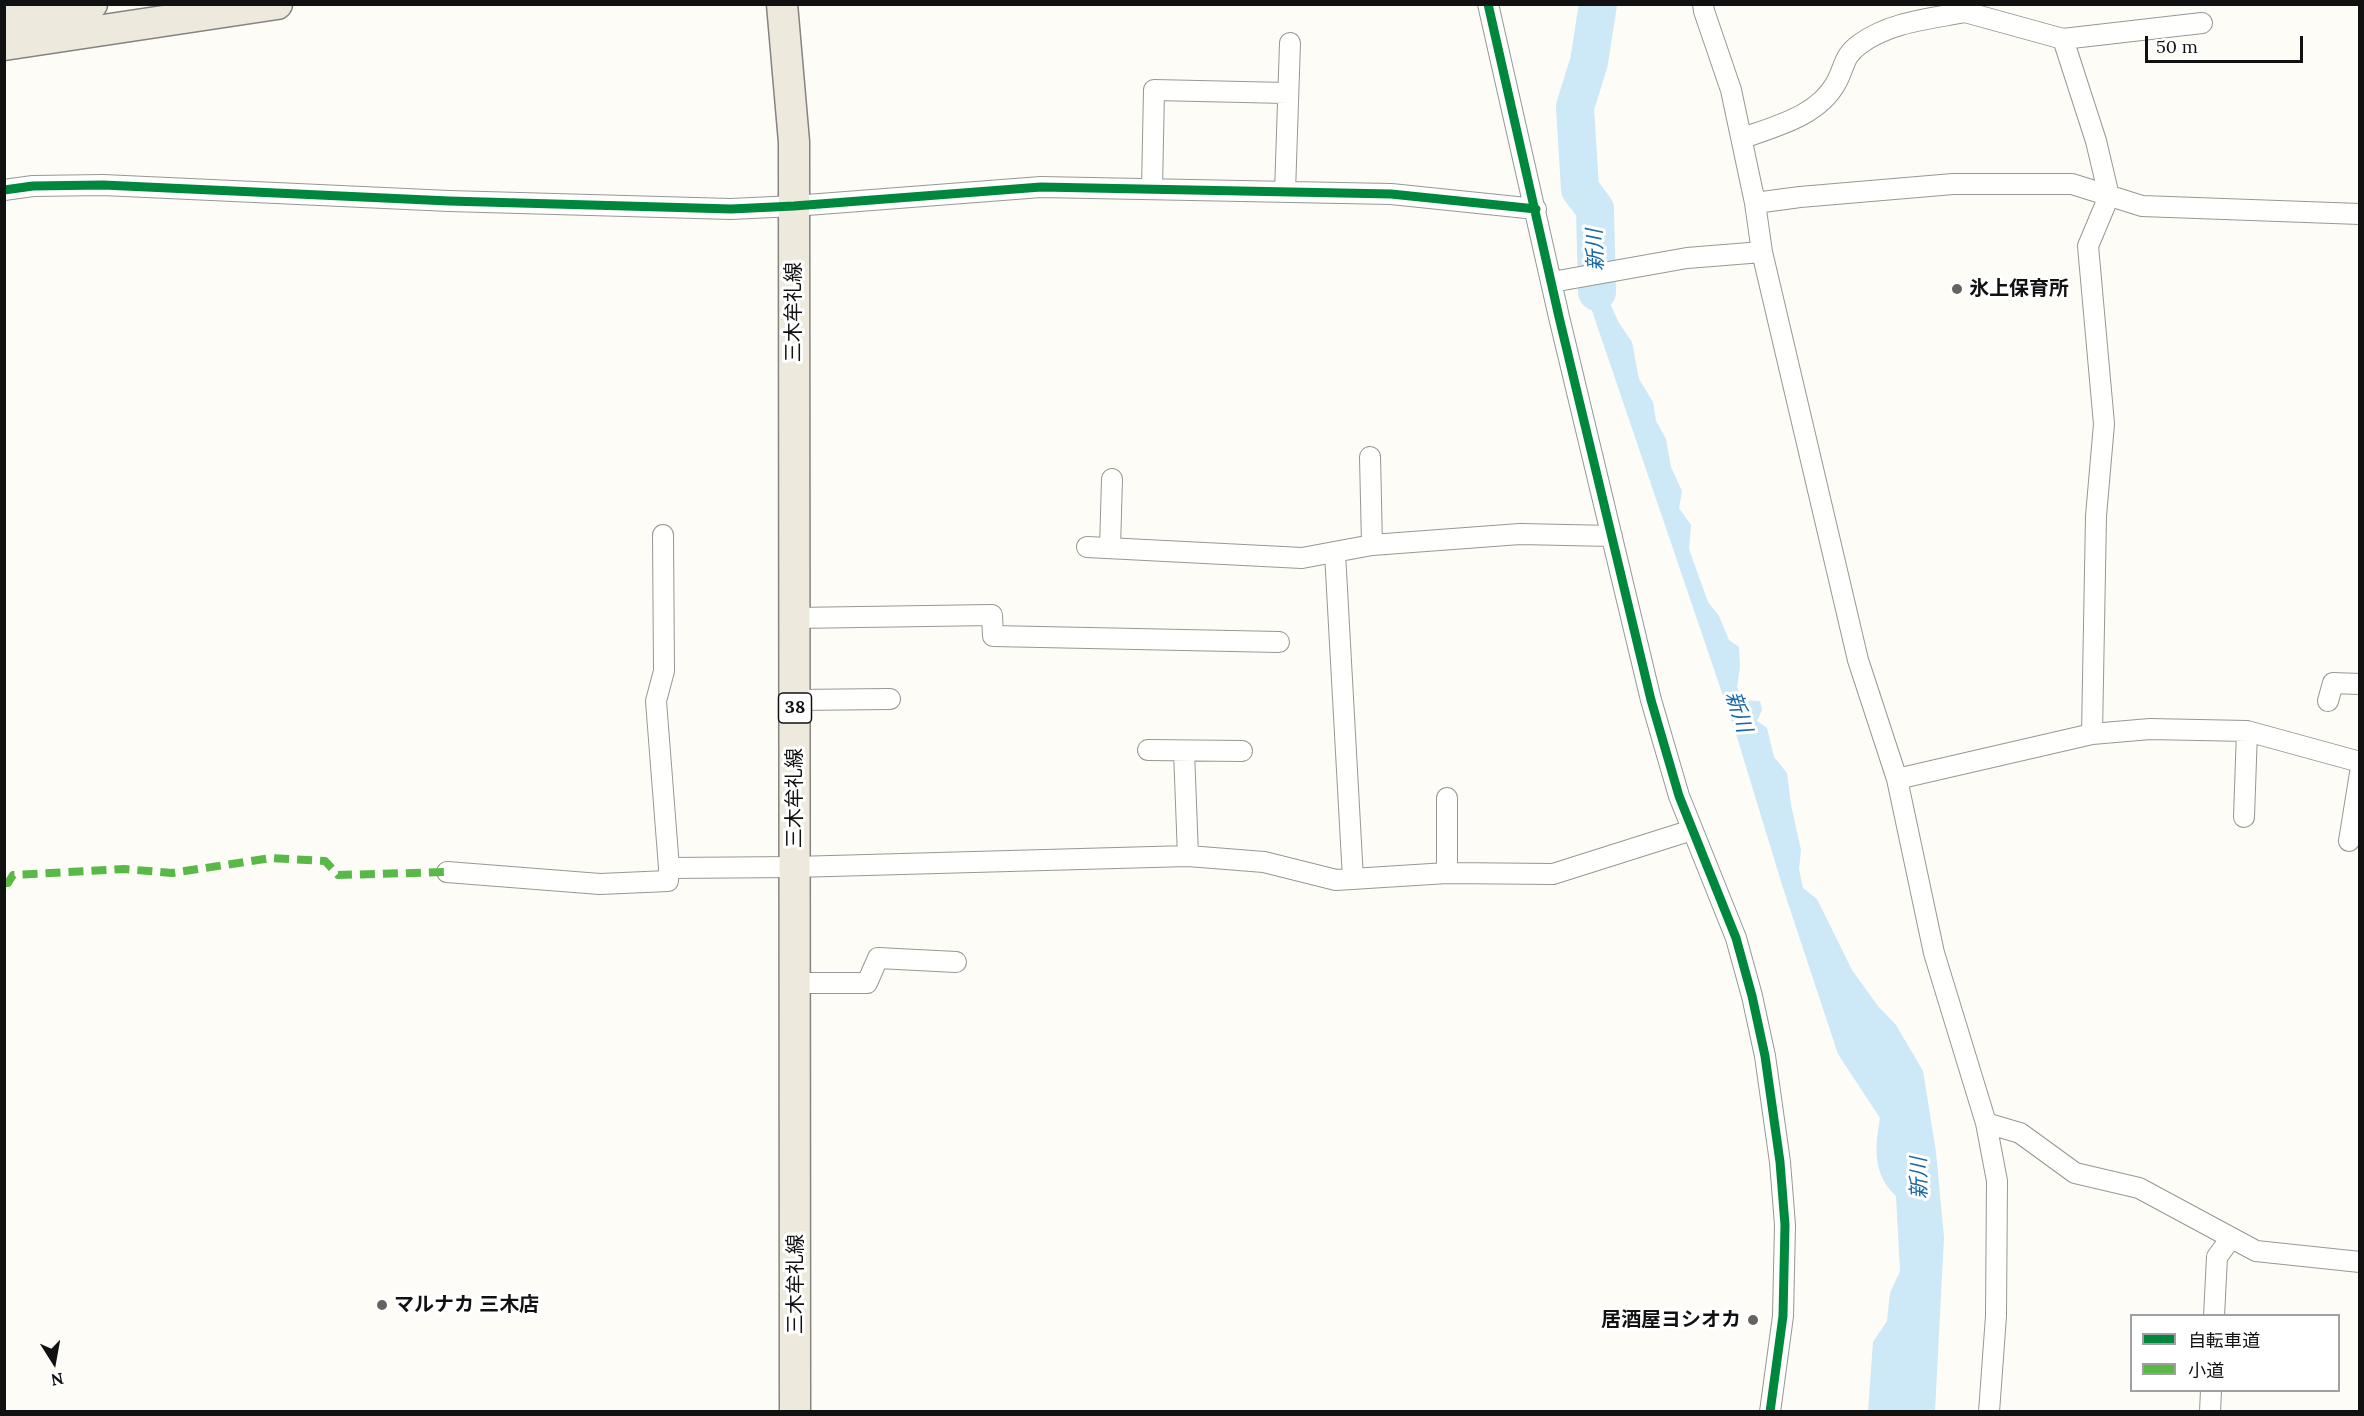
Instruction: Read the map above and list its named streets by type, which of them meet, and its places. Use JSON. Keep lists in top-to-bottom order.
{
  "streets": {
    "main road": ["三木牟礼線", "38"]
  },
  "water": ["新川"],
  "places": ["氷上保育所", "マルナカ 三木店", "居酒屋ヨシオカ"],
  "legend": ["自転車道", "小道"],
  "scale_bar": "50 m",
  "north": "bottom"
}
